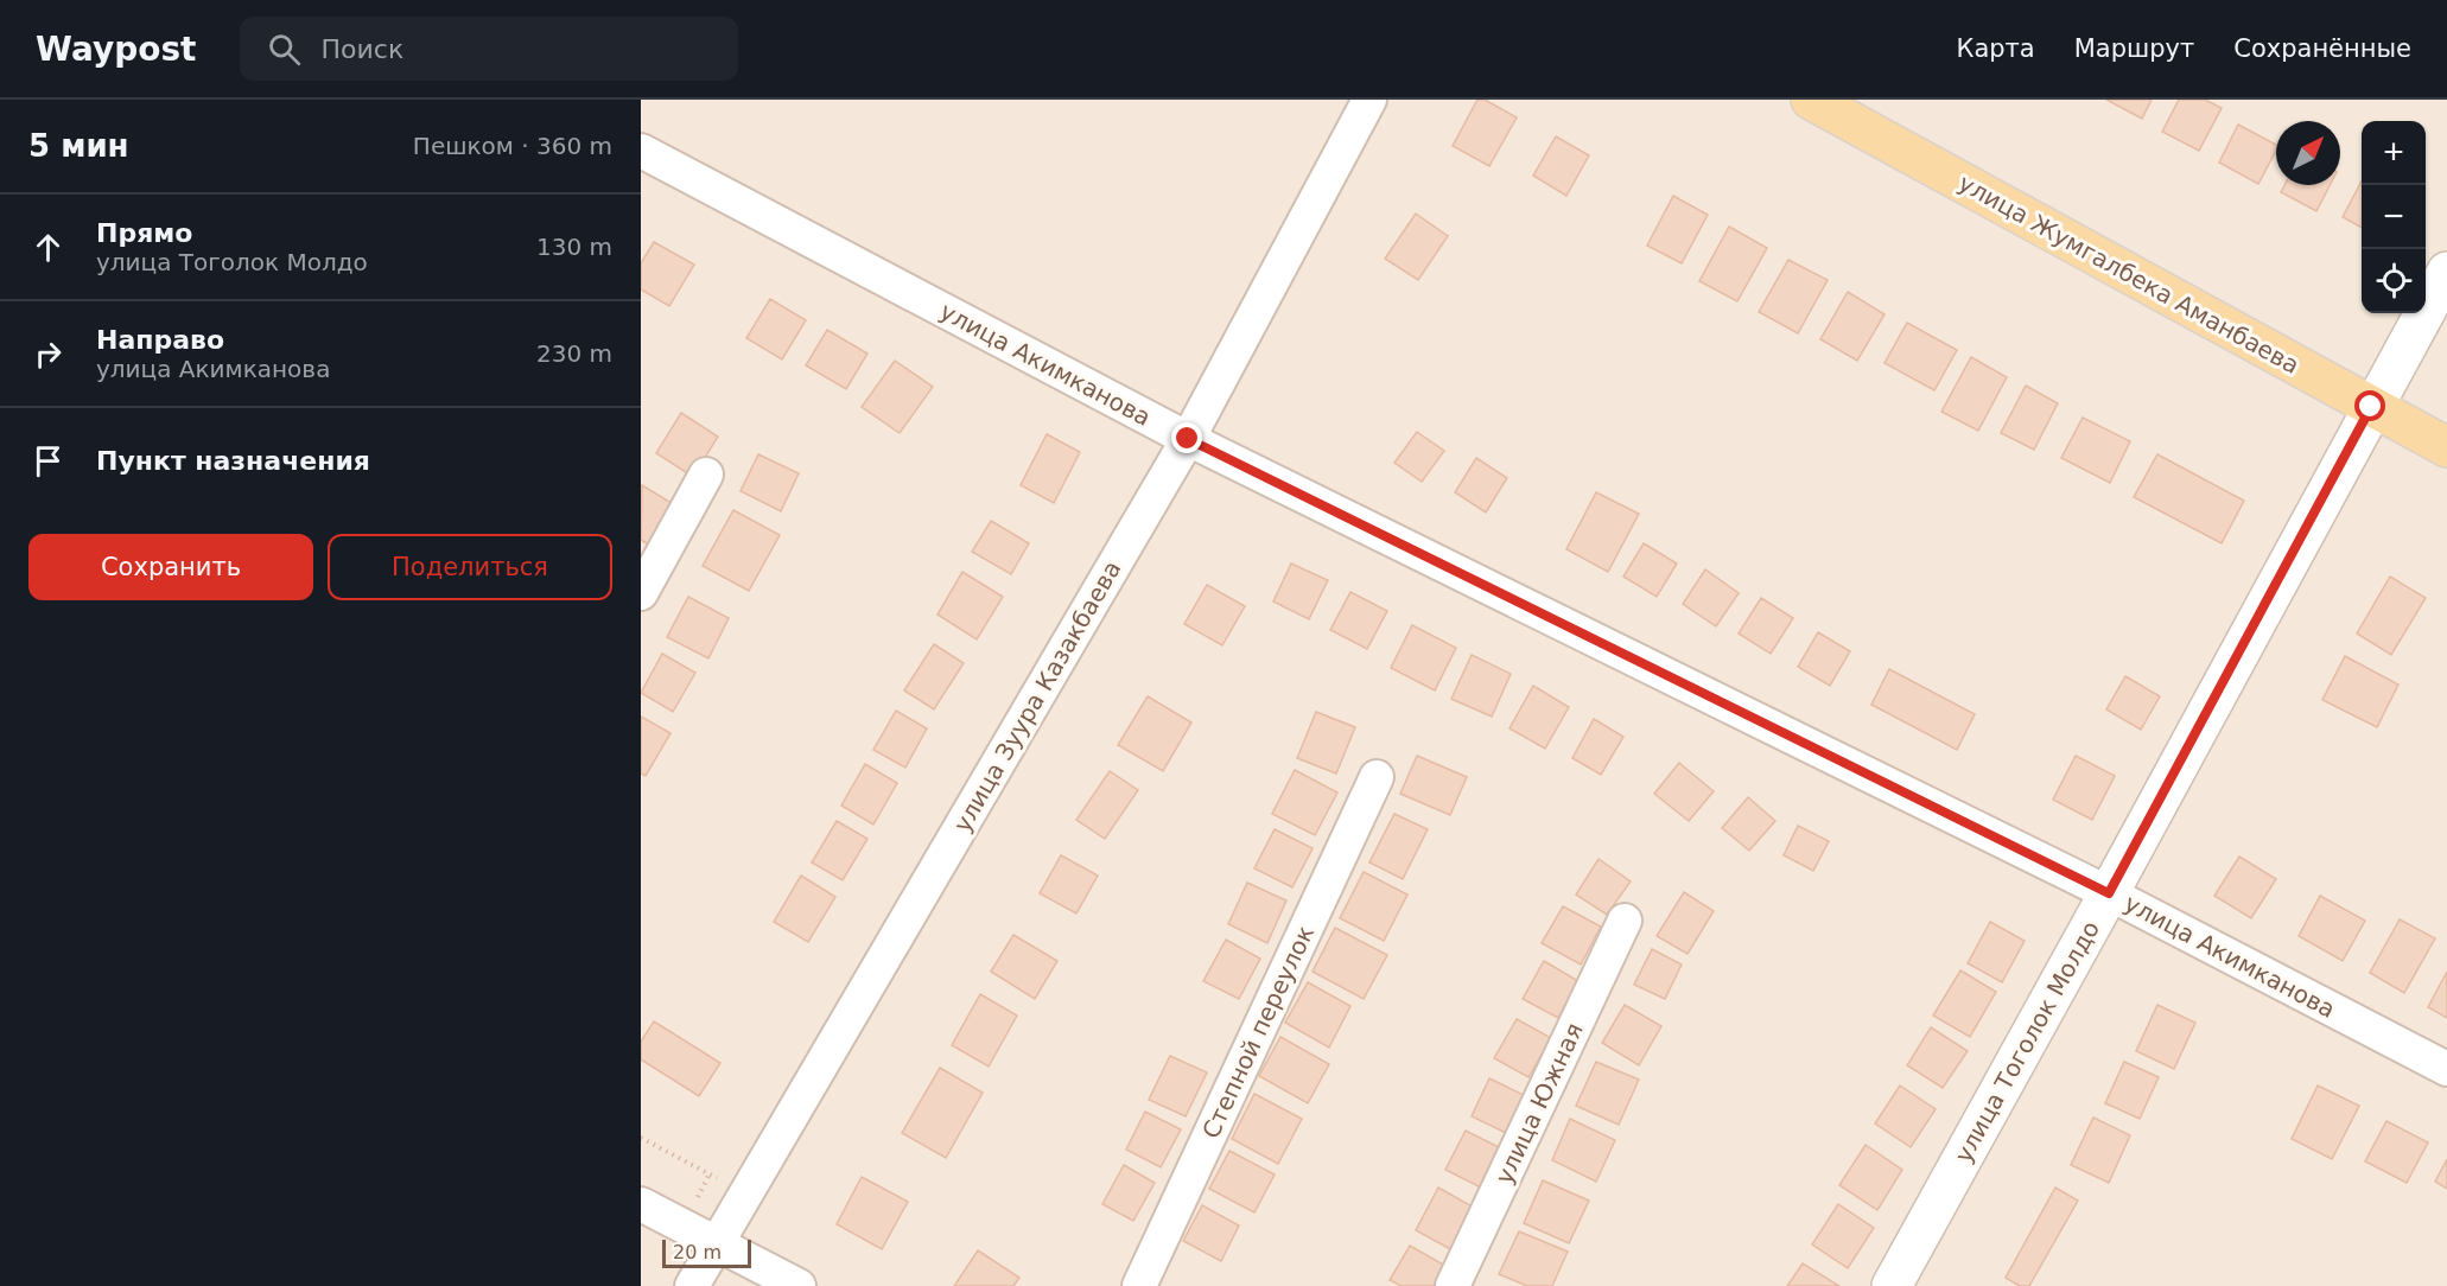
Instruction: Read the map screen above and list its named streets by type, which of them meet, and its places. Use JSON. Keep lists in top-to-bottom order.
{
  "streets": {
    "main road": ["улица Жумгалбека Аманбаева"],
    "street": [
      "улица Акимканова",
      "улица Зуура Казакбаева",
      "Степной переулок",
      "улица Тоголок Молдо",
      "улица Южная"
    ]
  },
  "crossings": [
    ["улица Жумгалбека Аманбаева", "улица Тоголок Молдо"],
    ["улица Акимканова", "улица Зуура Казакбаева"],
    ["улица Акимканова", "улица Тоголок Молдо"]
  ],
  "scale_bar": "20 m",
  "north": "top right",
  "page": {
    "header": "Waypost",
    "search": "Поиск",
    "nav": ["Карта", "Маршрут", "Сохранённые"],
    "heading": ["5 мин", "Пешком · 360 m"],
    "map_buttons": ["+", "−"],
    "list": [
      ["Прямо", "улица Тоголок Молдо", "130 m"],
      ["Направо", "улица Акимканова", "230 m"],
      "Пункт назначения"
    ],
    "buttons": ["Сохранить", "Поделиться"],
    "scale": "20 m"
  }
}
